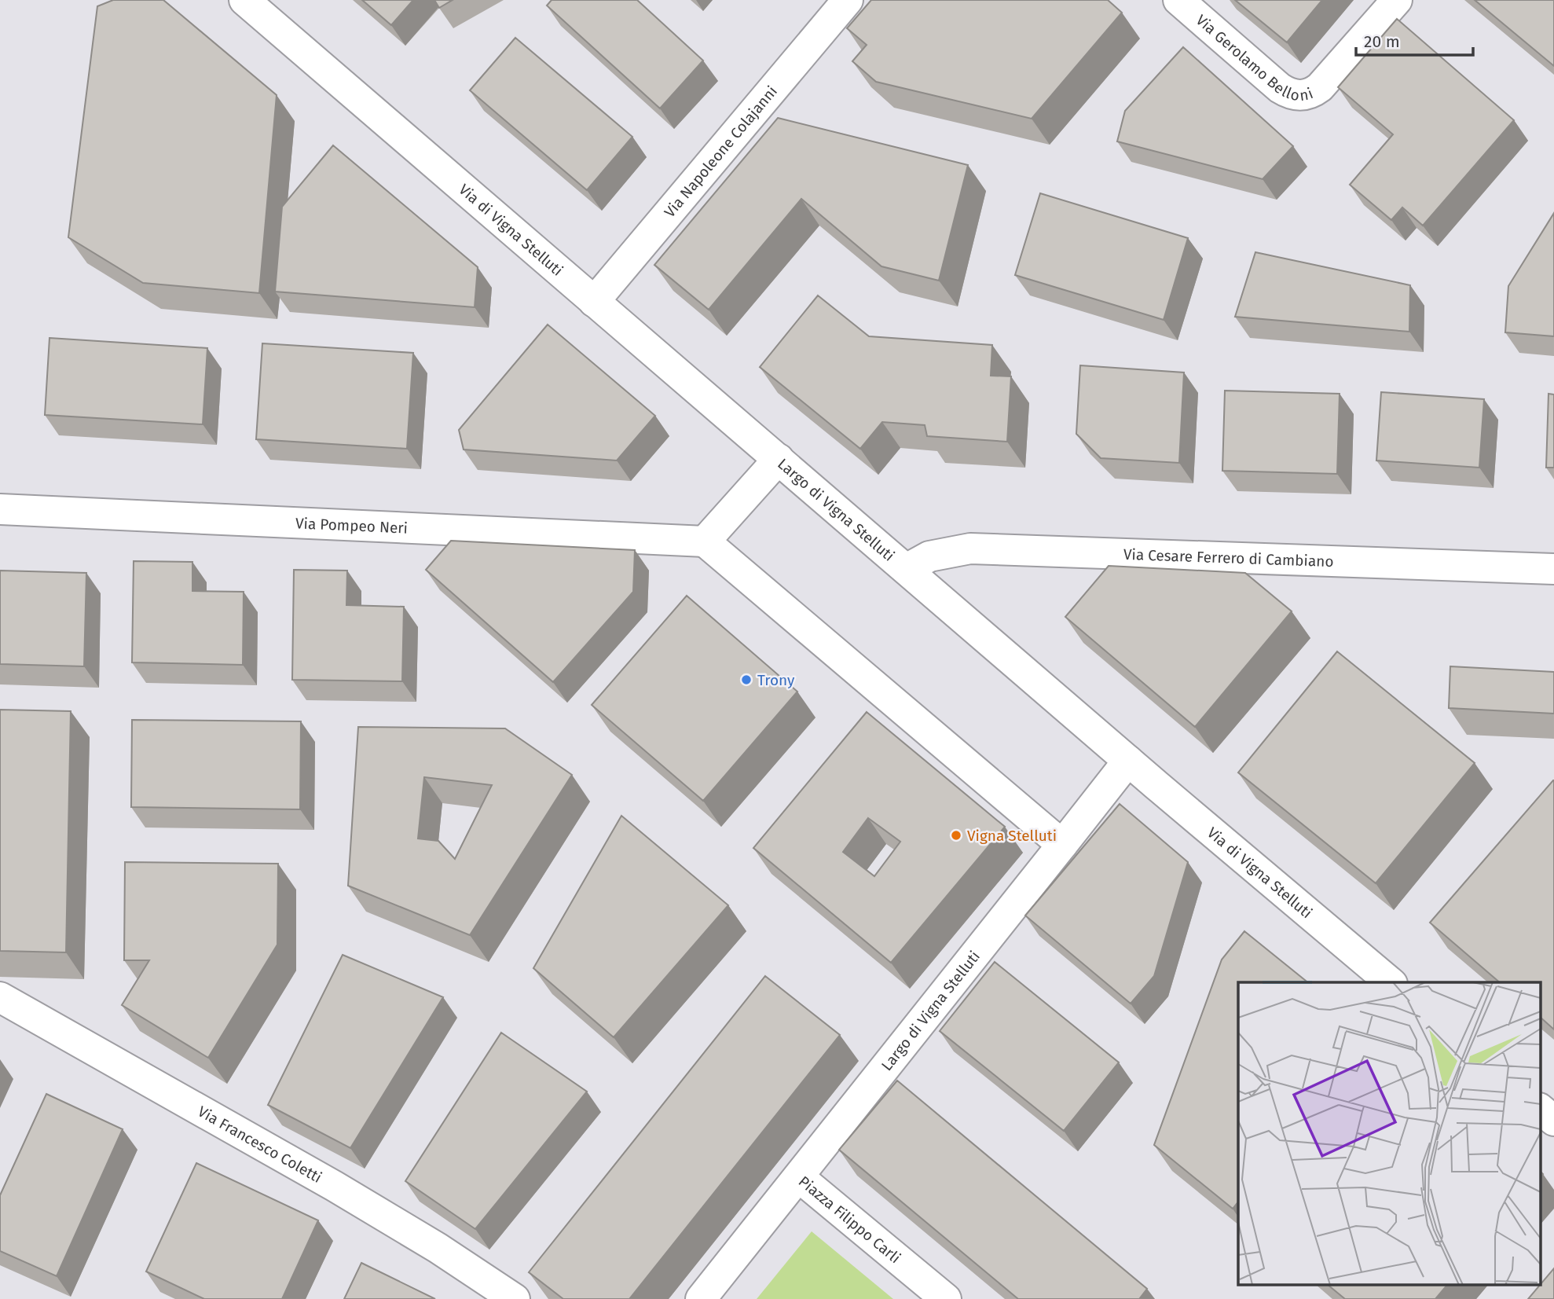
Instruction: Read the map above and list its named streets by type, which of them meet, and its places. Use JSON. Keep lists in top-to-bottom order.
{
  "streets": {
    "street": [
      "Via Gerolamo Belloni",
      "Via Napoleone Colajanni",
      "Via di Vigna Stelluti",
      "Largo di Vigna Stelluti",
      "Via Pompeo Neri",
      "Via Cesare Ferrero di Cambiano",
      "Via Francesco Coletti",
      "Piazza Filippo Carli"
    ]
  },
  "crossings": [
    ["Via Napoleone Colajanni", "Via di Vigna Stelluti"],
    ["Via di Vigna Stelluti", "Largo di Vigna Stelluti"],
    ["Largo di Vigna Stelluti", "Via Pompeo Neri"],
    ["Largo di Vigna Stelluti", "Via Cesare Ferrero di Cambiano"],
    ["Largo di Vigna Stelluti", "Piazza Filippo Carli"]
  ],
  "places": ["Trony", "Vigna Stelluti"],
  "scale_bar": "20 m"
}
